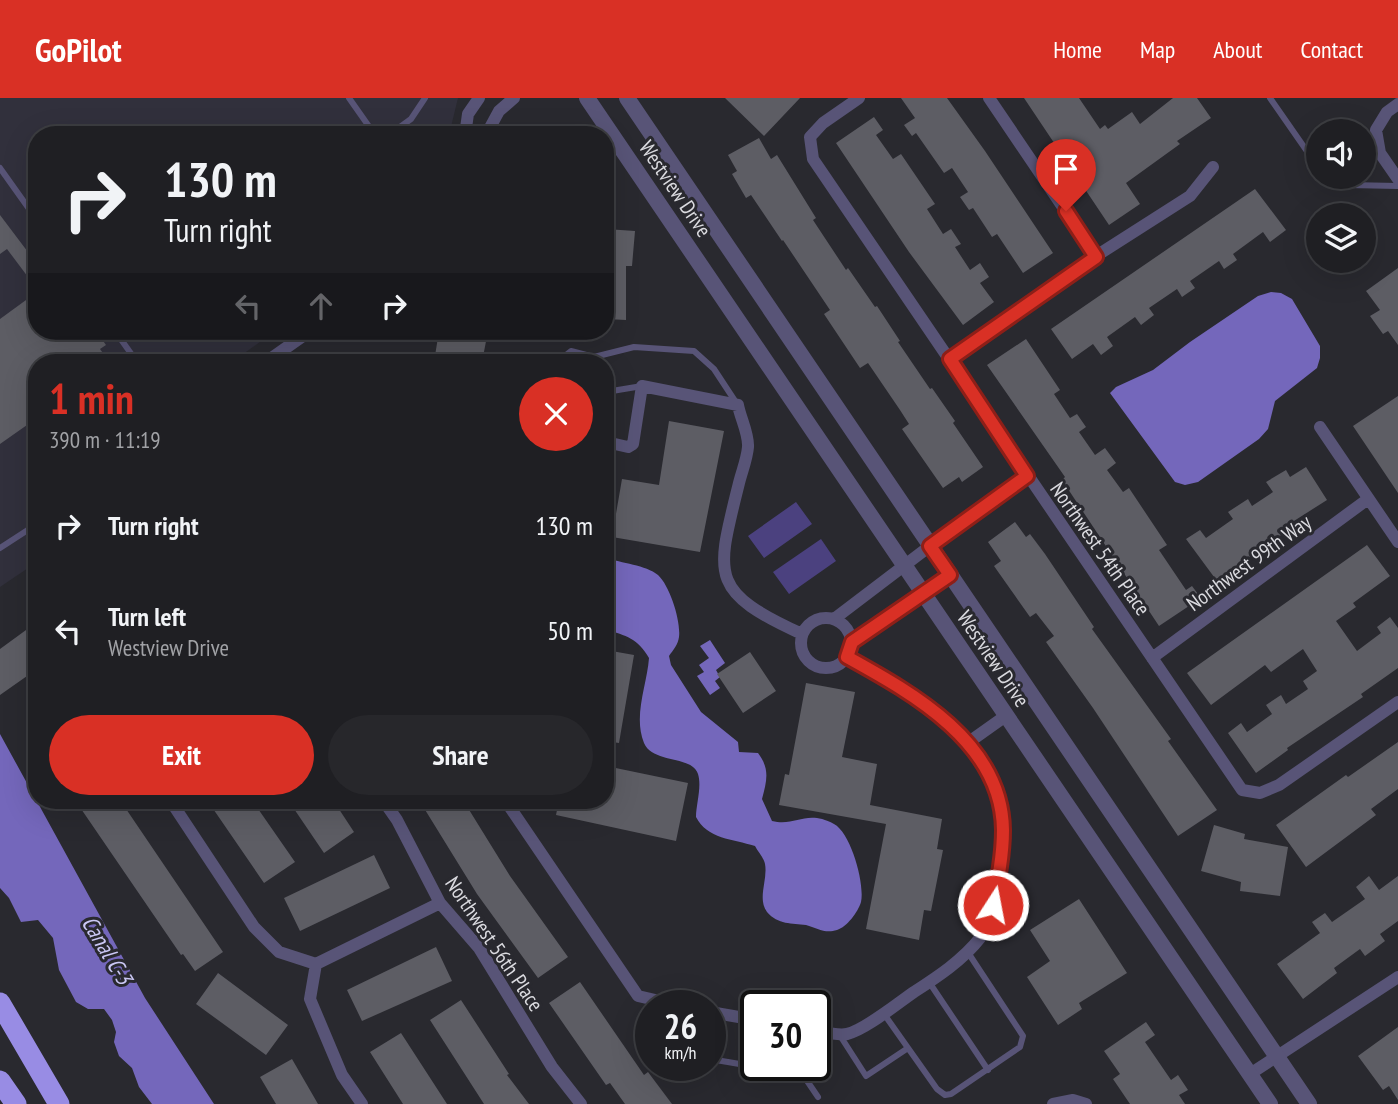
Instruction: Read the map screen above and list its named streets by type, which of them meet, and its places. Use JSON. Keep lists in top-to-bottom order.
{
  "streets": {
    "street": [
      "Westview Drive",
      "Northwest 54th Place",
      "Northwest 99th Way",
      "Northwest 56th Place"
    ]
  },
  "crossings": [
    ["Northwest 54th Place", "Northwest 99th Way"]
  ],
  "water": ["Canal C-3"],
  "page": {
    "header": "GoPilot",
    "nav": [
      "Home",
      "Map",
      "About",
      "Contact"
    ],
    "turn": ["130 m", "Turn right"],
    "heading": ["1 min", "390 m · 11:19"],
    "list": [
      {
        "name": "Turn right",
        "value": "130 m"
      },
      {
        "name": "Turn left",
        "note": "Westview Drive",
        "value": "50 m"
      }
    ],
    "buttons": ["Exit", "Share"],
    "speed": "26 km/h",
    "limit": "30"
  }
}
